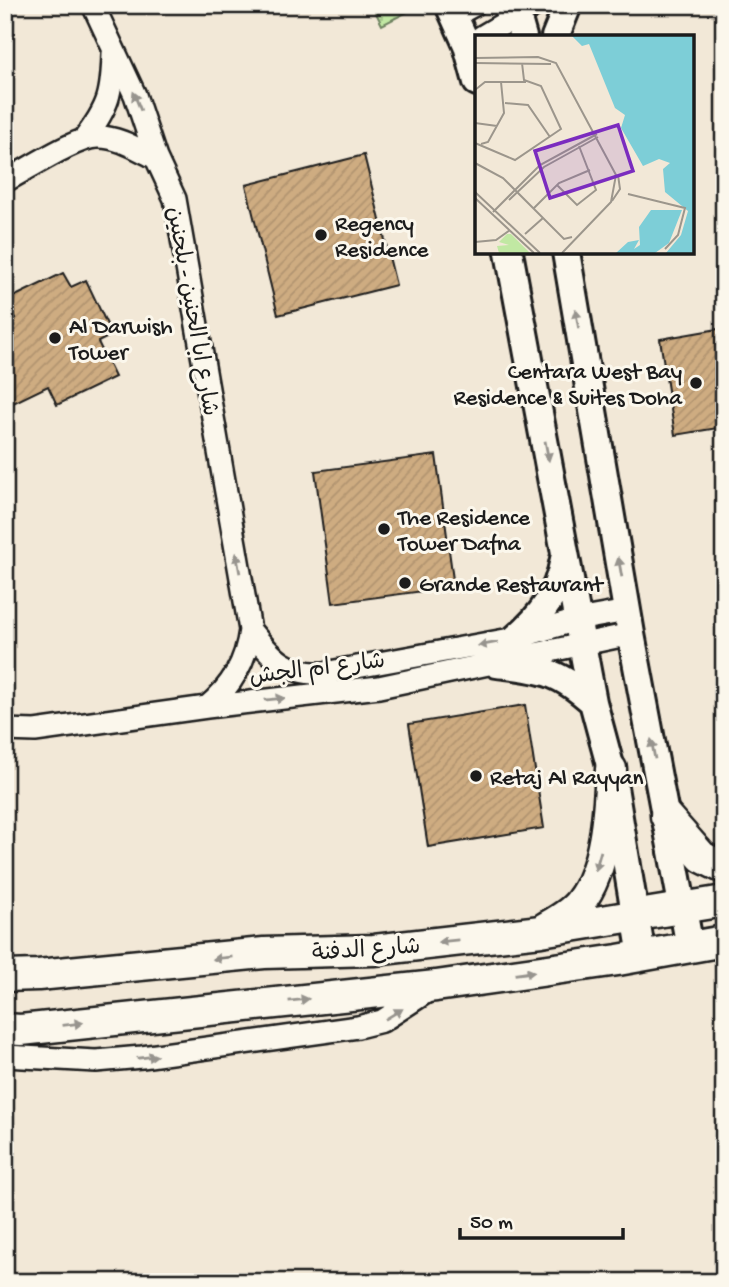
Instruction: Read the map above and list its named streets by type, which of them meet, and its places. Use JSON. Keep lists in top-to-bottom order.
{
  "streets": {
    "main road": ["شارع الدفنة"],
    "street": ["شارع ابا الحنين - بلحنين", "شارع ام الجش"]
  },
  "crossings": [
    ["شارع ابا الحنين - بلحنين", "شارع ام الجش"]
  ],
  "one_way": ["شارع ابا الحنين - بلحنين", "شارع ام الجش"],
  "places": [
    "Regency Residence",
    "Al Darwish Tower",
    "Centara West Bay Residence & Suites Doha",
    "The Residence Tower Dafna",
    "Grande Restaurant",
    "Retaj Al Rayyan"
  ],
  "scale_bar": "50 m"
}
